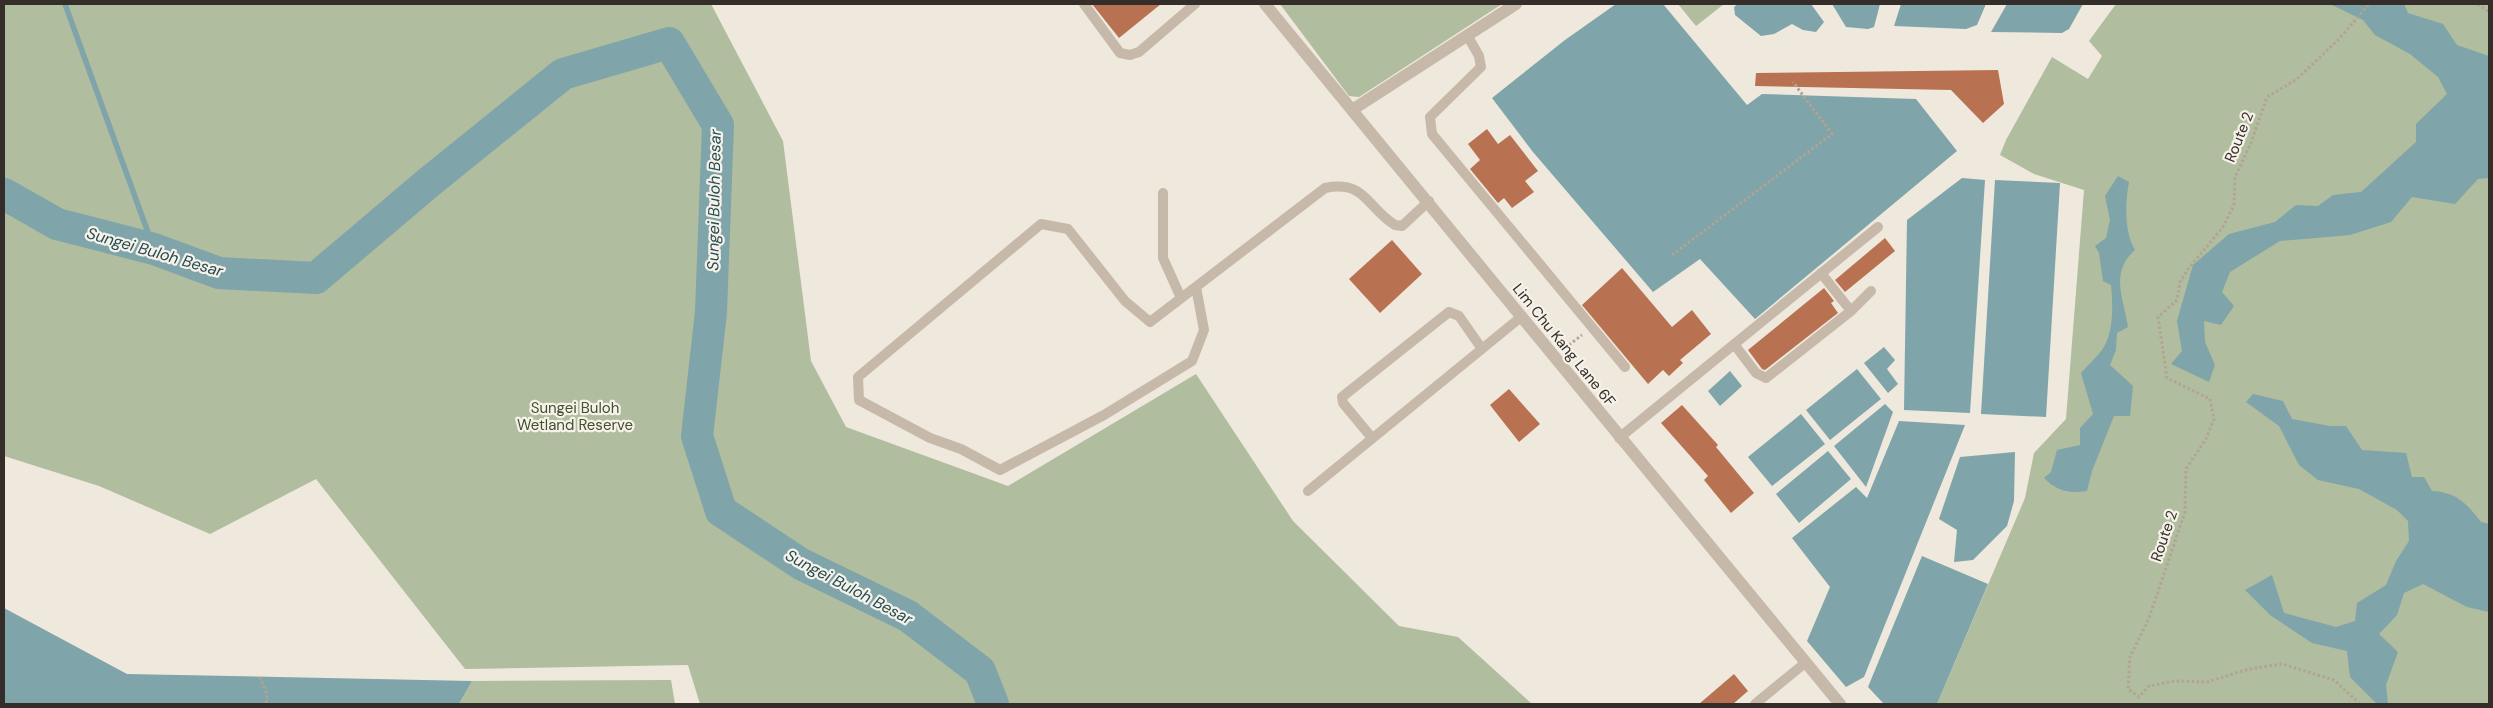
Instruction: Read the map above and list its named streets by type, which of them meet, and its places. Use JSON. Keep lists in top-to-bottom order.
{
  "streets": {
    "street": ["Lim Chu Kang Lane 6F"],
    "path": ["Route 2"]
  },
  "water": ["Sungei Buloh Besar"],
  "parks": ["Sungei Buloh Wetland Reserve"]
}
